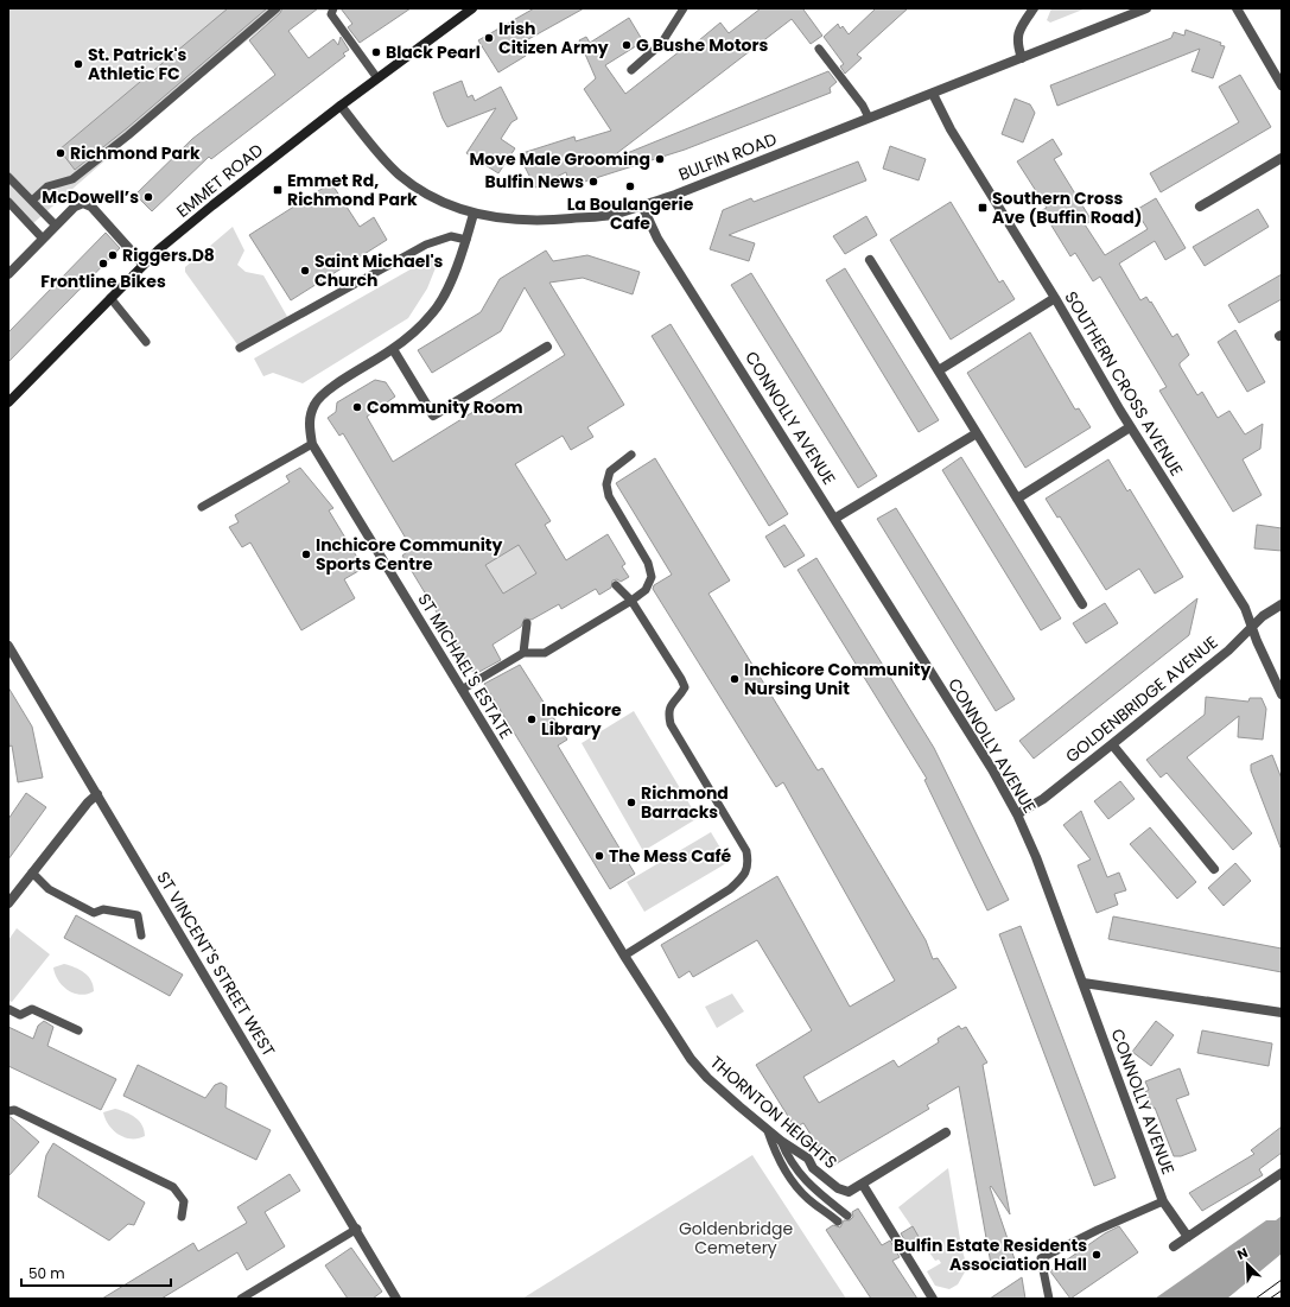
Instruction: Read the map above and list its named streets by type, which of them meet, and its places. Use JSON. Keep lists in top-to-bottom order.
{
  "streets": {
    "main road": ["EMMET ROAD"],
    "street": [
      "BULFIN ROAD",
      "SOUTHERN CROSS AVENUE",
      "CONNOLLY AVENUE",
      "ST MICHAEL'S ESTATE",
      "GOLDENBRIDGE AVENUE",
      "ST VINCENT'S STREET WEST",
      "THORNTON HEIGHTS"
    ]
  },
  "crossings": [
    ["BULFIN ROAD", "EMMET ROAD"],
    ["BULFIN ROAD", "SOUTHERN CROSS AVENUE"],
    ["BULFIN ROAD", "CONNOLLY AVENUE"],
    ["BULFIN ROAD", "ST MICHAEL'S ESTATE"],
    ["SOUTHERN CROSS AVENUE", "GOLDENBRIDGE AVENUE"],
    ["CONNOLLY AVENUE", "GOLDENBRIDGE AVENUE"],
    ["ST MICHAEL'S ESTATE", "THORNTON HEIGHTS"]
  ],
  "parks": ["Goldenbridge Cemetery"],
  "places": {
    "other": [
      "Irish Citizen Army",
      "G Bushe Motors",
      "Black Pearl",
      "St. Patrick's Athletic FC",
      "Richmond Park",
      "Move Male Grooming",
      "Bulfin News",
      "La Boulangerie Cafe",
      "McDowell’s",
      "Riggers.D8",
      "Frontline Bikes",
      "Saint Michael's Church",
      "Community Room",
      "Inchicore Community Sports Centre",
      "Inchicore Community Nursing Unit",
      "Inchicore Library",
      "Richmond Barracks",
      "The Mess Café",
      "Bulfin Estate Residents Association Hall"
    ],
    "transit": ["Emmet Rd, Richmond Park", "Southern Cross Ave (Buffin Road)"]
  },
  "scale_bar": "50 m",
  "north": "top left"
}
